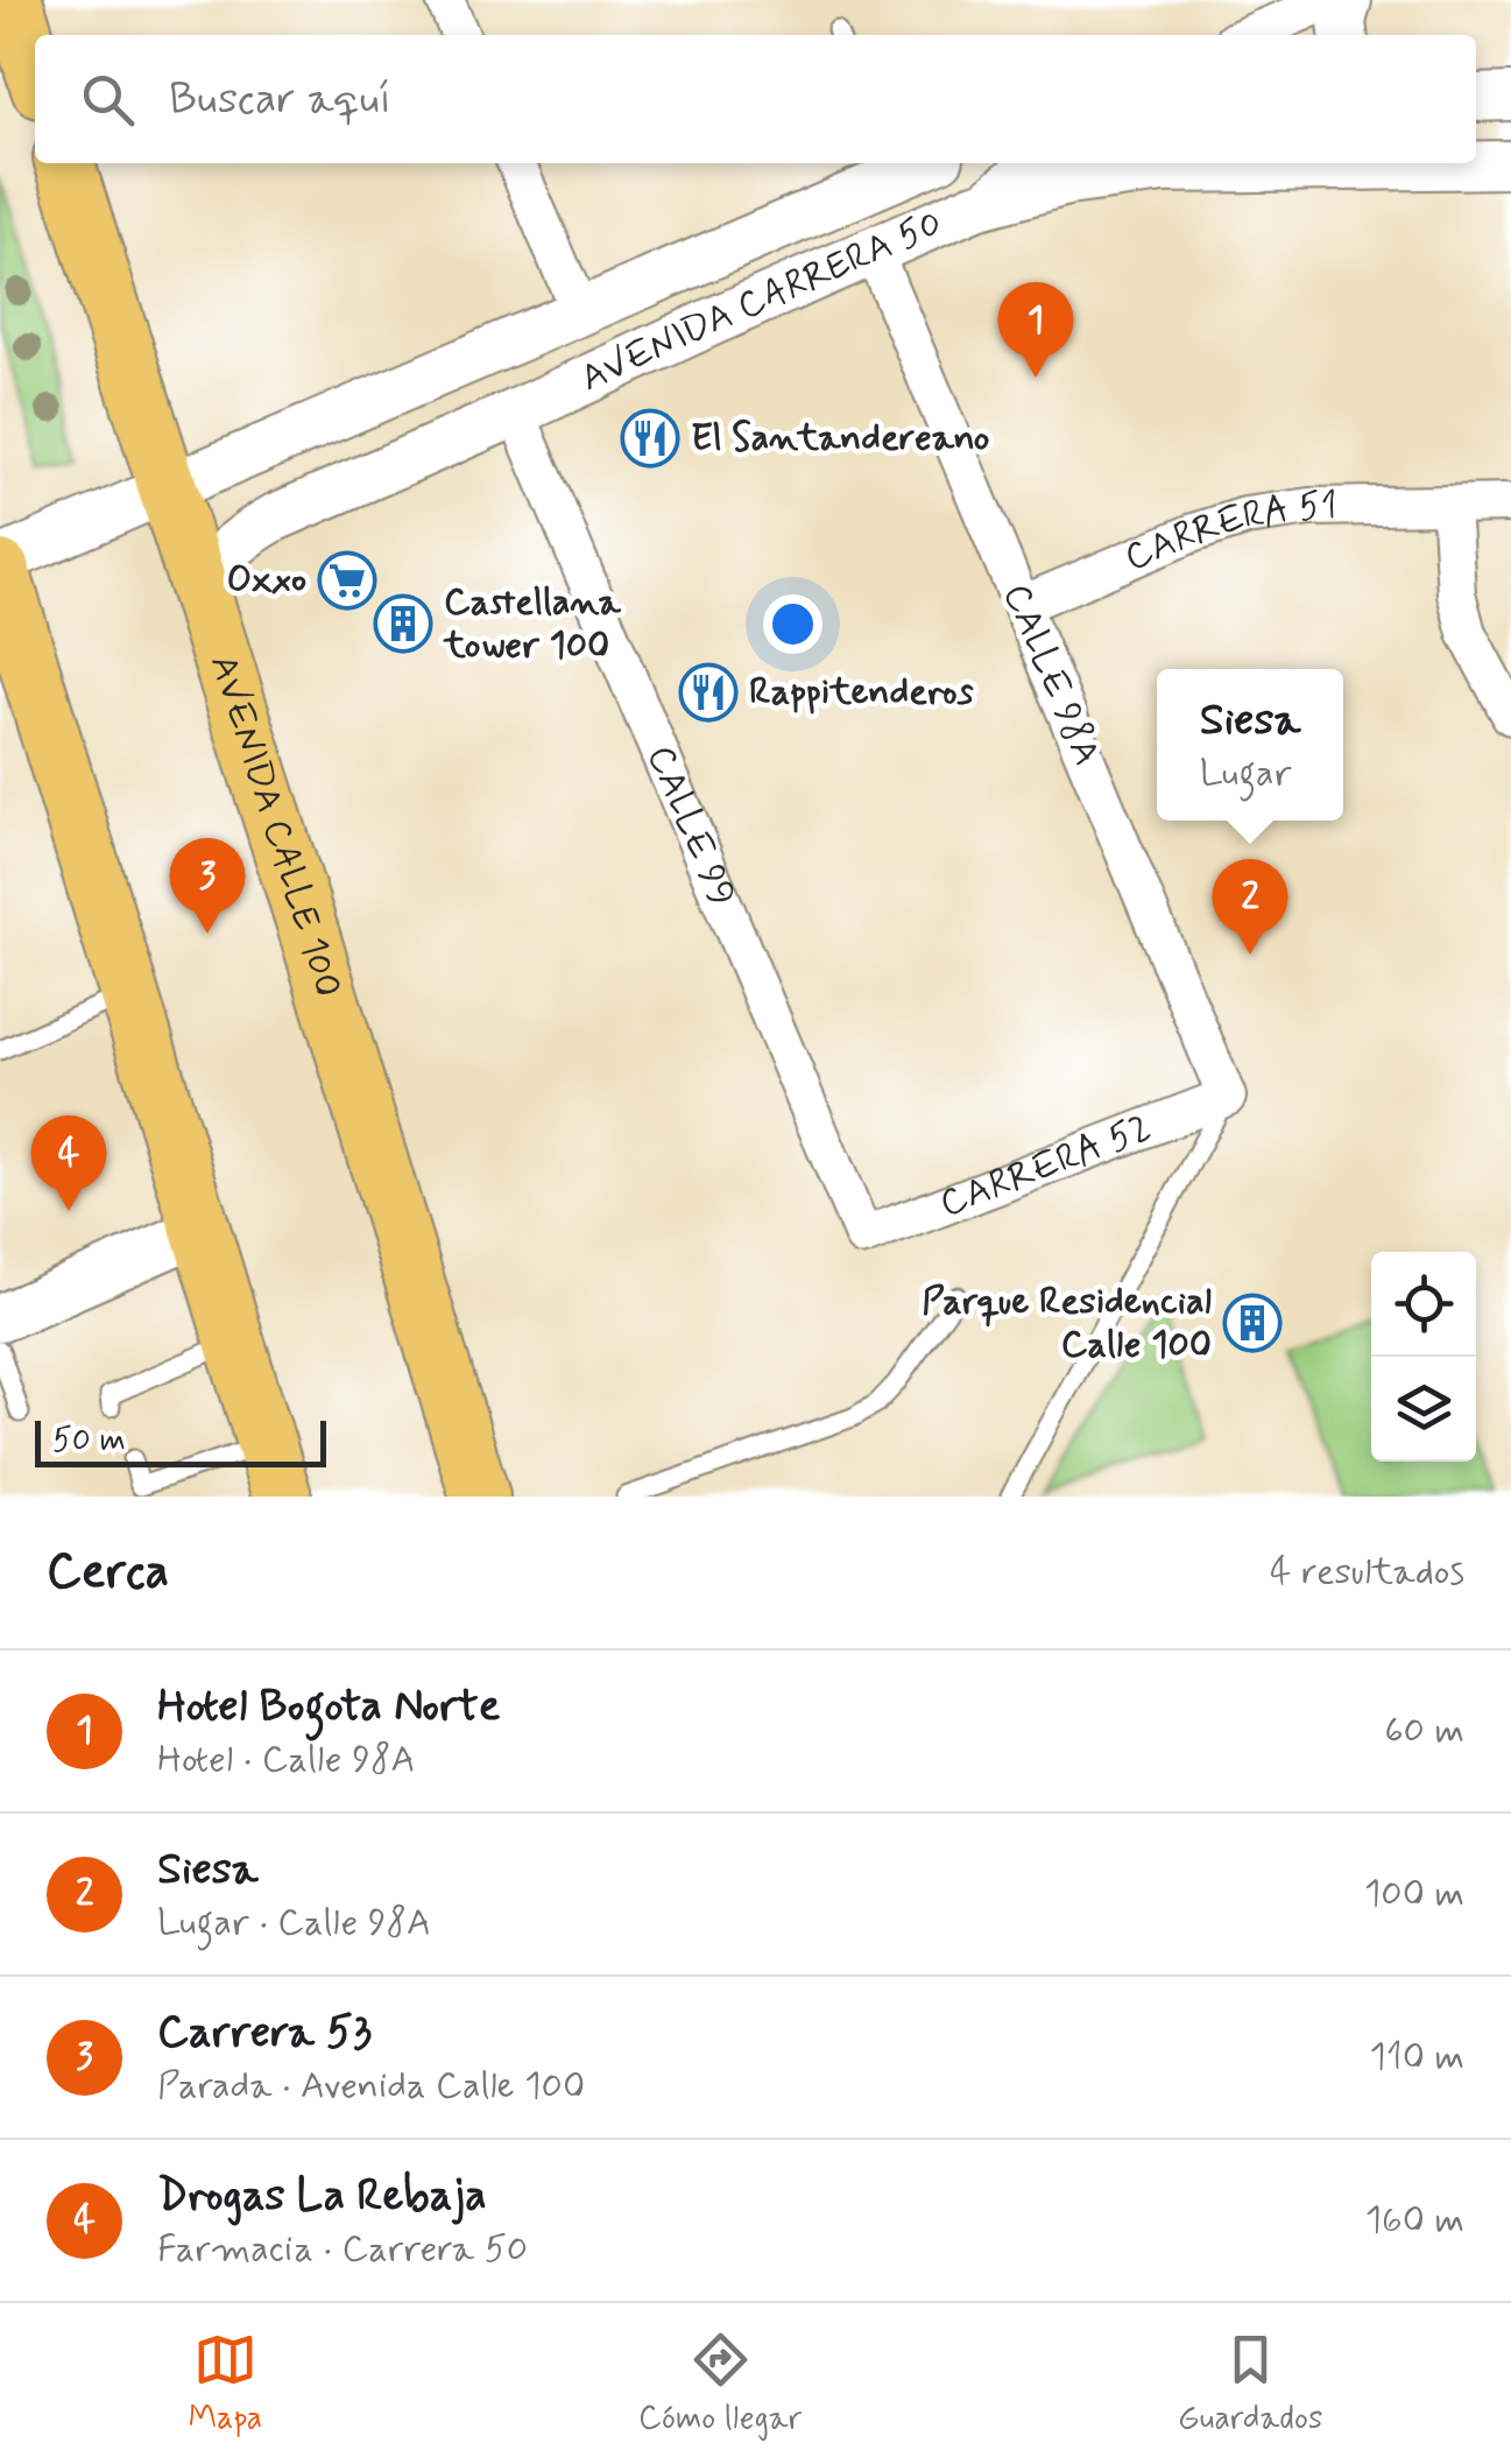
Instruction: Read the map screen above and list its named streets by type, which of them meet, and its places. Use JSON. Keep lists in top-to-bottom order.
{
  "streets": {
    "main road": ["AVENIDA CALLE 100"],
    "street": [
      "AVENIDA CARRERA 50",
      "CARRERA 51",
      "CALLE 98A",
      "CALLE 99",
      "CARRERA 52"
    ]
  },
  "crossings": [
    ["AVENIDA CARRERA 50", "CALLE 98A"],
    ["AVENIDA CARRERA 50", "CALLE 99"],
    ["AVENIDA CARRERA 50", "AVENIDA CALLE 100"],
    ["CARRERA 51", "CALLE 98A"],
    ["CALLE 98A", "CARRERA 52"],
    ["CALLE 99", "CARRERA 52"]
  ],
  "places": {
    "restaurant": ["El Santandereano", "Rappitenderos"],
    "supermarket": ["Oxxo"],
    "building": ["Castellana tower 100", "Parque Residencial Calle 100"]
  },
  "scale_bar": "50 m",
  "page": {
    "search": "Buscar aquí",
    "pins": [
      "1",
      "3",
      "2",
      "4"
    ],
    "popup": ["Siesa", "Lugar"],
    "scale": "50 m",
    "heading": ["Cerca", "4 resultados"],
    "list": [
      {
        "mark": "1",
        "name": "Hotel Bogota Norte",
        "note": "Hotel · Calle 98A",
        "value": "60 m"
      },
      {
        "mark": "2",
        "name": "Siesa",
        "note": "Lugar · Calle 98A",
        "value": "100 m"
      },
      {
        "mark": "3",
        "name": "Carrera 53",
        "note": "Parada · Avenida Calle 100",
        "value": "110 m"
      },
      {
        "mark": "4",
        "name": "Drogas La Rebaja",
        "note": "Farmacia · Carrera 50",
        "value": "160 m"
      }
    ],
    "nav": ["Mapa", "Cómo llegar", "Guardados"]
  }
}
